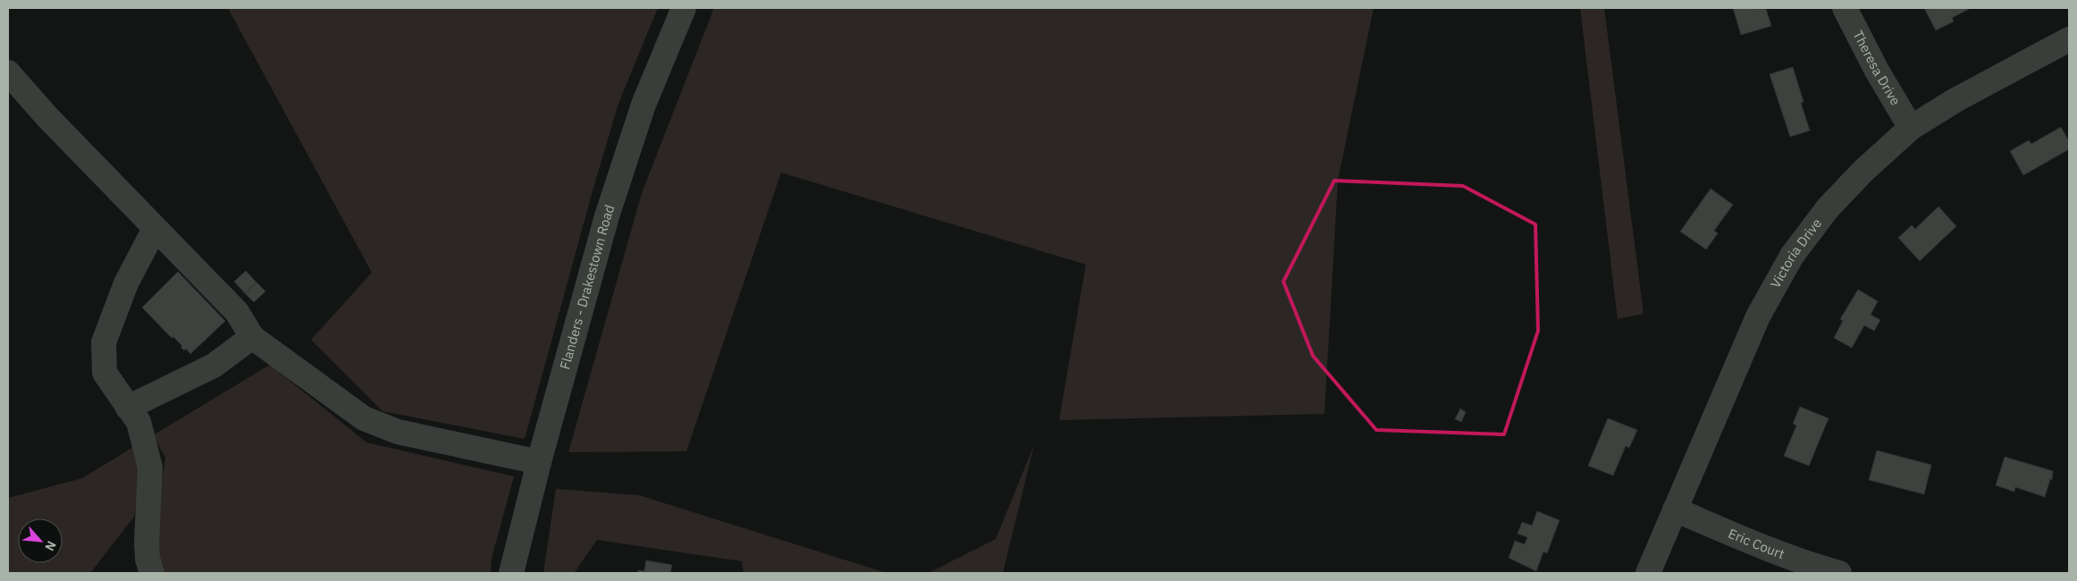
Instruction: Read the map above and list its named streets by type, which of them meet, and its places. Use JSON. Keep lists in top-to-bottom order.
{
  "streets": {
    "street": [
      "Theresa Drive",
      "Victoria Drive",
      "Flanders - Drakestown Road",
      "Eric Court"
    ]
  },
  "crossings": [
    ["Theresa Drive", "Victoria Drive"],
    ["Victoria Drive", "Eric Court"]
  ],
  "north": "bottom right"
}
